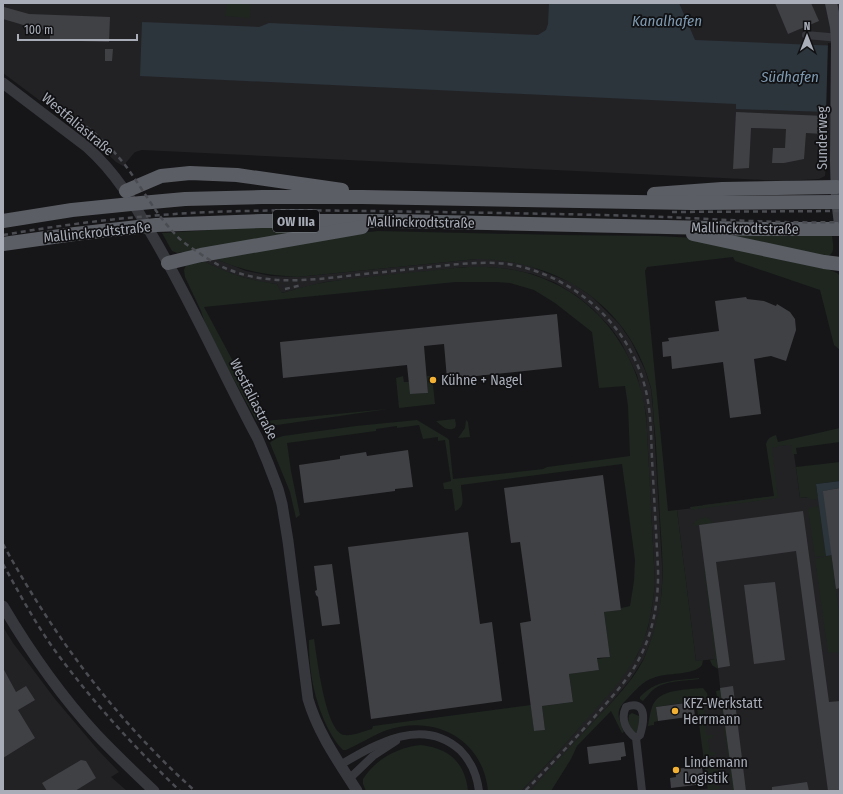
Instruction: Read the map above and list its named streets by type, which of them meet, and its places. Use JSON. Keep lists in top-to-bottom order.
{
  "streets": {
    "highway": ["OW IIIa", "Mallinckrodtstraße"],
    "main road": ["Sunderweg"],
    "street": ["Westfaliastraße"]
  },
  "water": ["Kanalhafen", "Südhafen"],
  "places": ["Kühne + Nagel", "KFZ-Werkstatt Herrmann", "Lindemann Logistik"],
  "scale_bar": "100 m",
  "north": "top"
}
